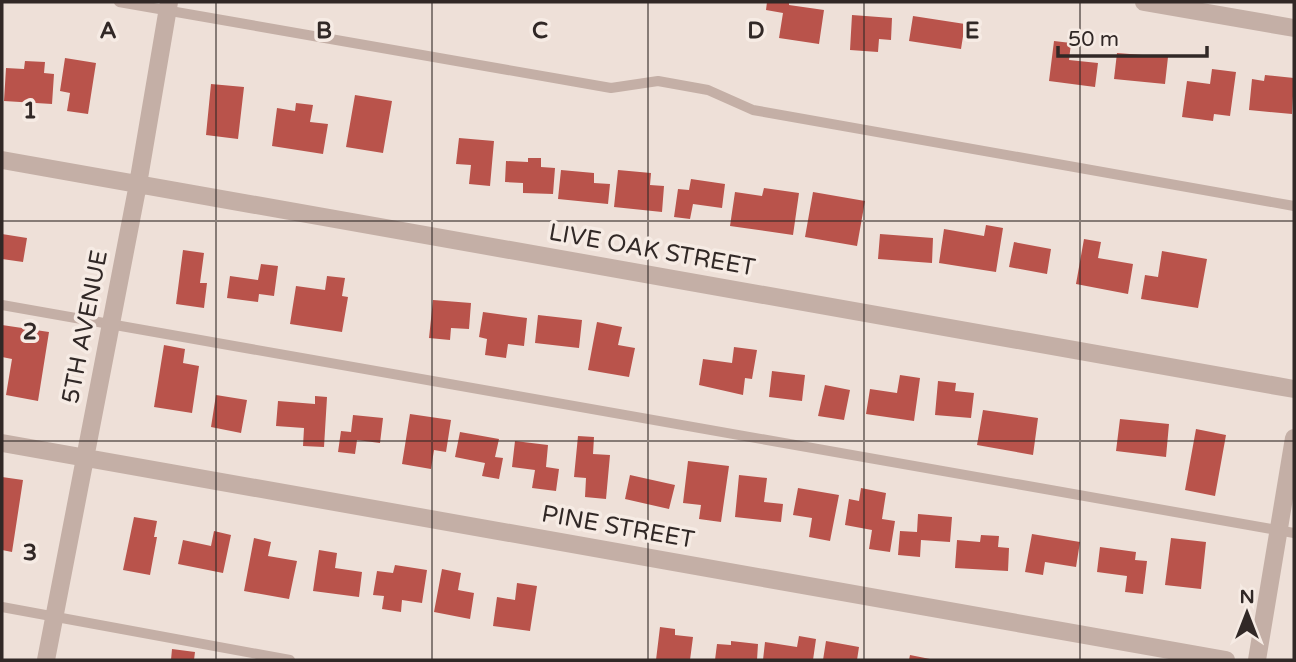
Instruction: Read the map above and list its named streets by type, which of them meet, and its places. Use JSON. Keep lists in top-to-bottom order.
{
  "streets": {
    "street": ["LIVE OAK STREET", "5TH AVENUE", "PINE STREET"]
  },
  "crossings": [
    ["LIVE OAK STREET", "5TH AVENUE"],
    ["5TH AVENUE", "PINE STREET"]
  ],
  "scale_bar": "50 m",
  "north": "top",
  "grid": {
    "columns": [
      "A",
      "B",
      "C",
      "D",
      "E"
    ],
    "rows": ["1", "2", "3"]
  }
}
